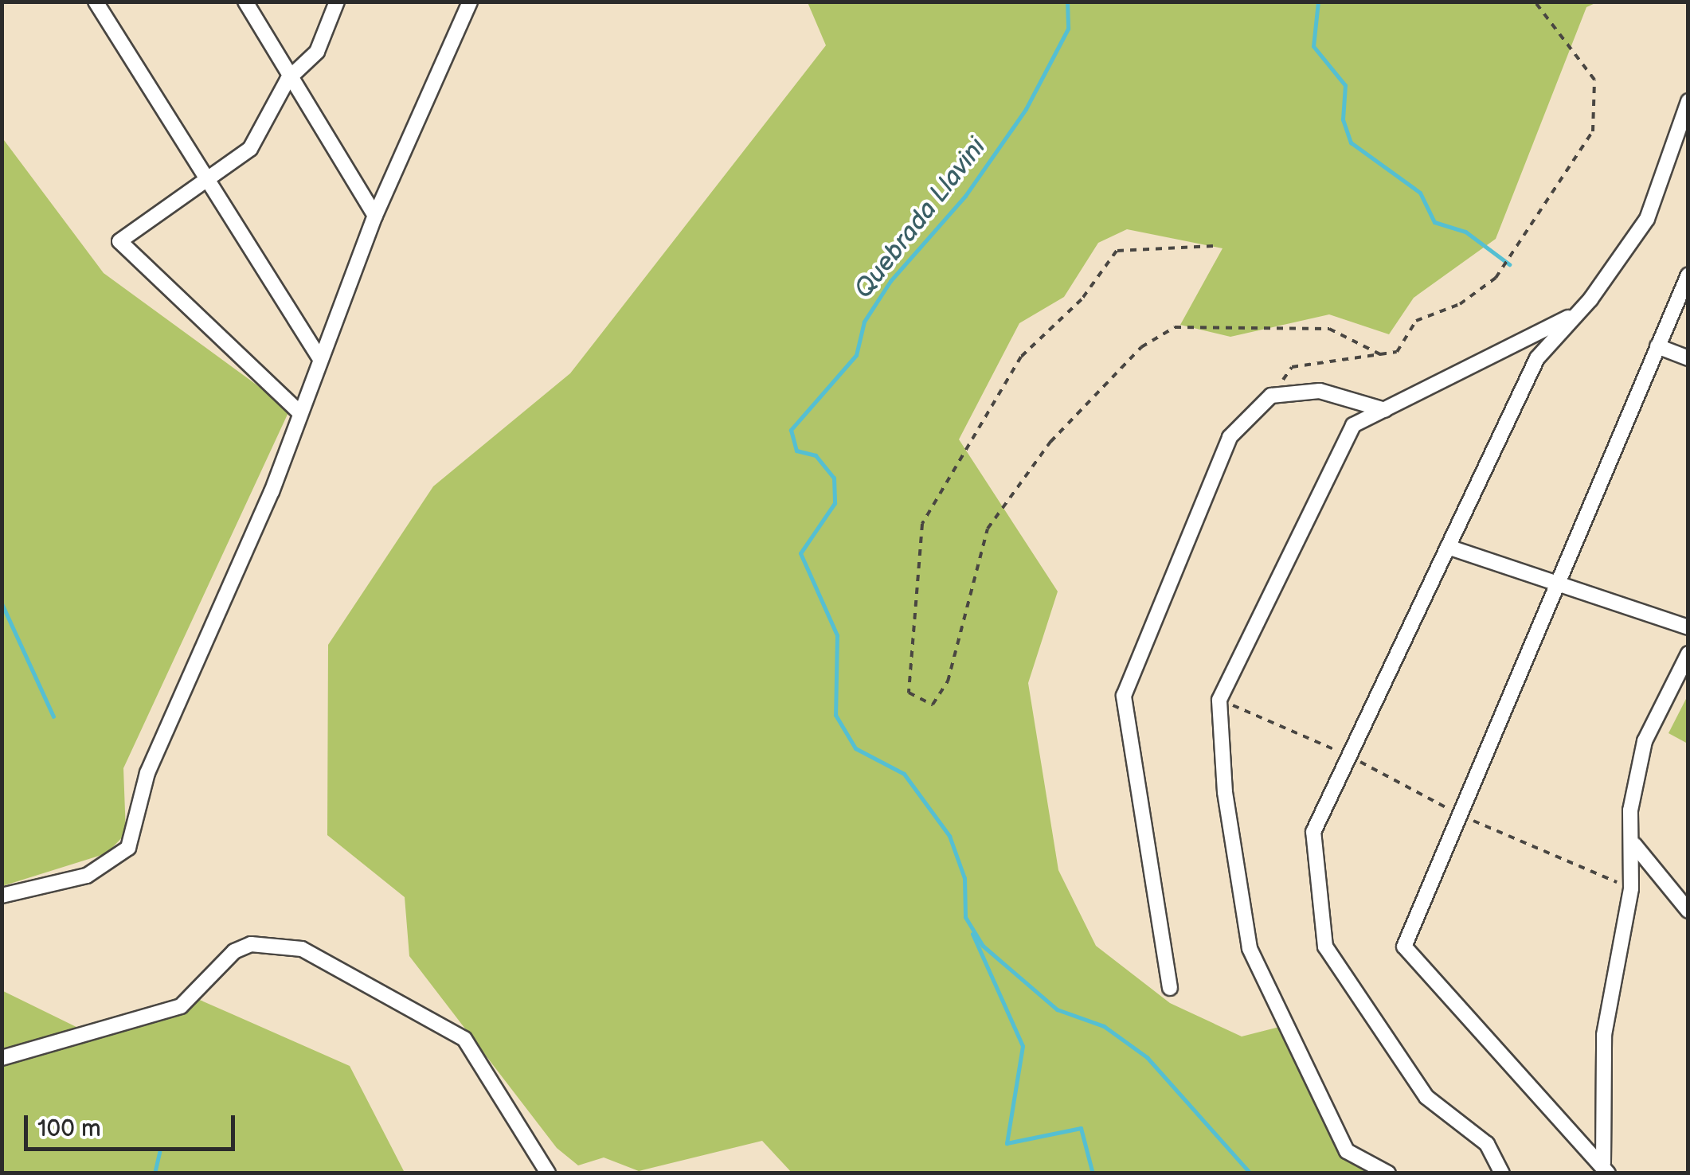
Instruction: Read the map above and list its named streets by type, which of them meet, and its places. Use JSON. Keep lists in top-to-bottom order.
{
  "water": ["Quebrada Llavini"],
  "scale_bar": "100 m"
}
